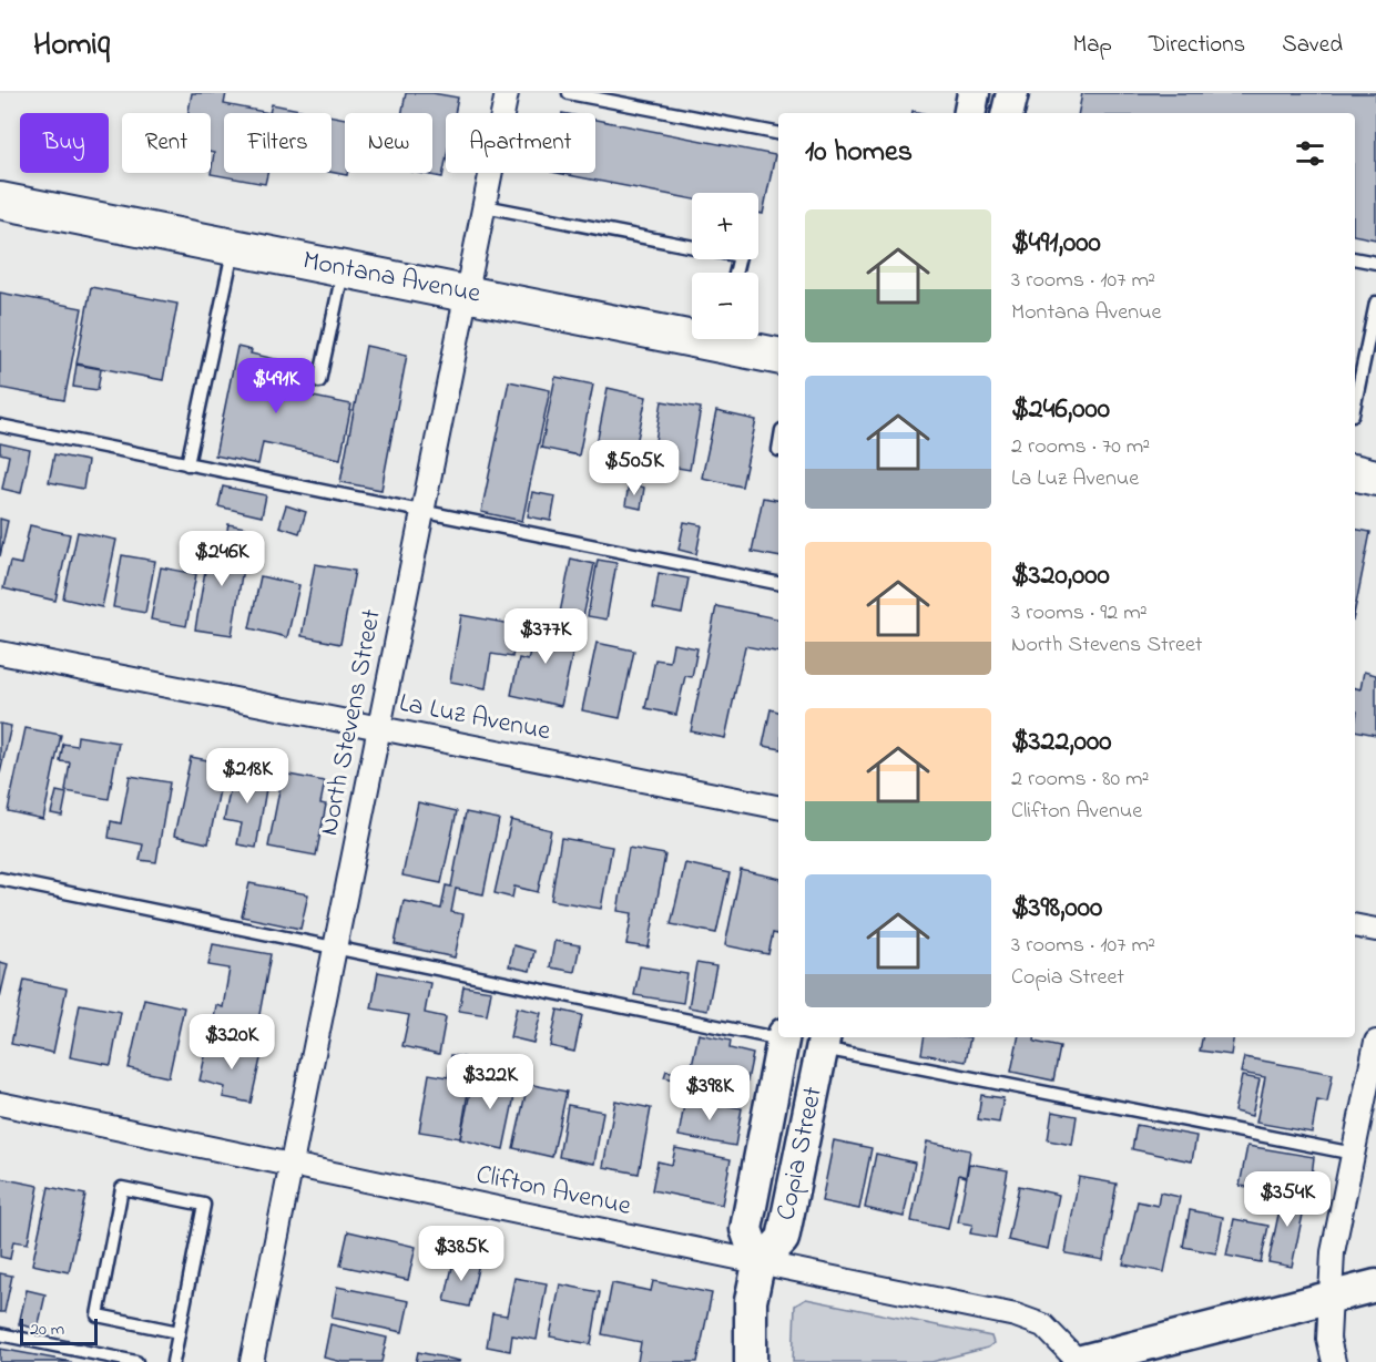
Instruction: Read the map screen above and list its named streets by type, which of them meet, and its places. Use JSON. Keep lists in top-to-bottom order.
{
  "streets": {
    "main road": ["Montana Avenue", "Copia Street"],
    "street": ["La Luz Avenue", "North Stevens Street", "Clifton Avenue"]
  },
  "crossings": [
    ["Montana Avenue", "North Stevens Street"],
    ["La Luz Avenue", "North Stevens Street"],
    ["North Stevens Street", "Clifton Avenue"],
    ["Copia Street", "Clifton Avenue"]
  ],
  "scale_bar": "20 m",
  "page": {
    "header": "Homiq",
    "nav": ["Map", "Directions", "Saved"],
    "chip": [
      "Buy",
      "Rent",
      "Filters",
      "New",
      "Apartment"
    ],
    "heading": "10 homes",
    "map_buttons": ["+", "−"],
    "list": [
      {
        "name": "$491,000",
        "note": "3 rooms · 107 m² · Montana Avenue"
      },
      {
        "name": "$246,000",
        "note": "2 rooms · 70 m² · La Luz Avenue"
      },
      {
        "name": "$320,000",
        "note": "3 rooms · 92 m² · North Stevens Street"
      },
      {
        "name": "$322,000",
        "note": "2 rooms · 80 m² · Clifton Avenue"
      },
      {
        "name": "$398,000",
        "note": "3 rooms · 107 m² · Copia Street"
      }
    ],
    "price": [
      "$491K",
      "$505K",
      "$246K",
      "$377K",
      "$218K",
      "$320K",
      "$322K",
      "$398K",
      "$354K",
      "$385K"
    ],
    "scale": "20 m"
  }
}
